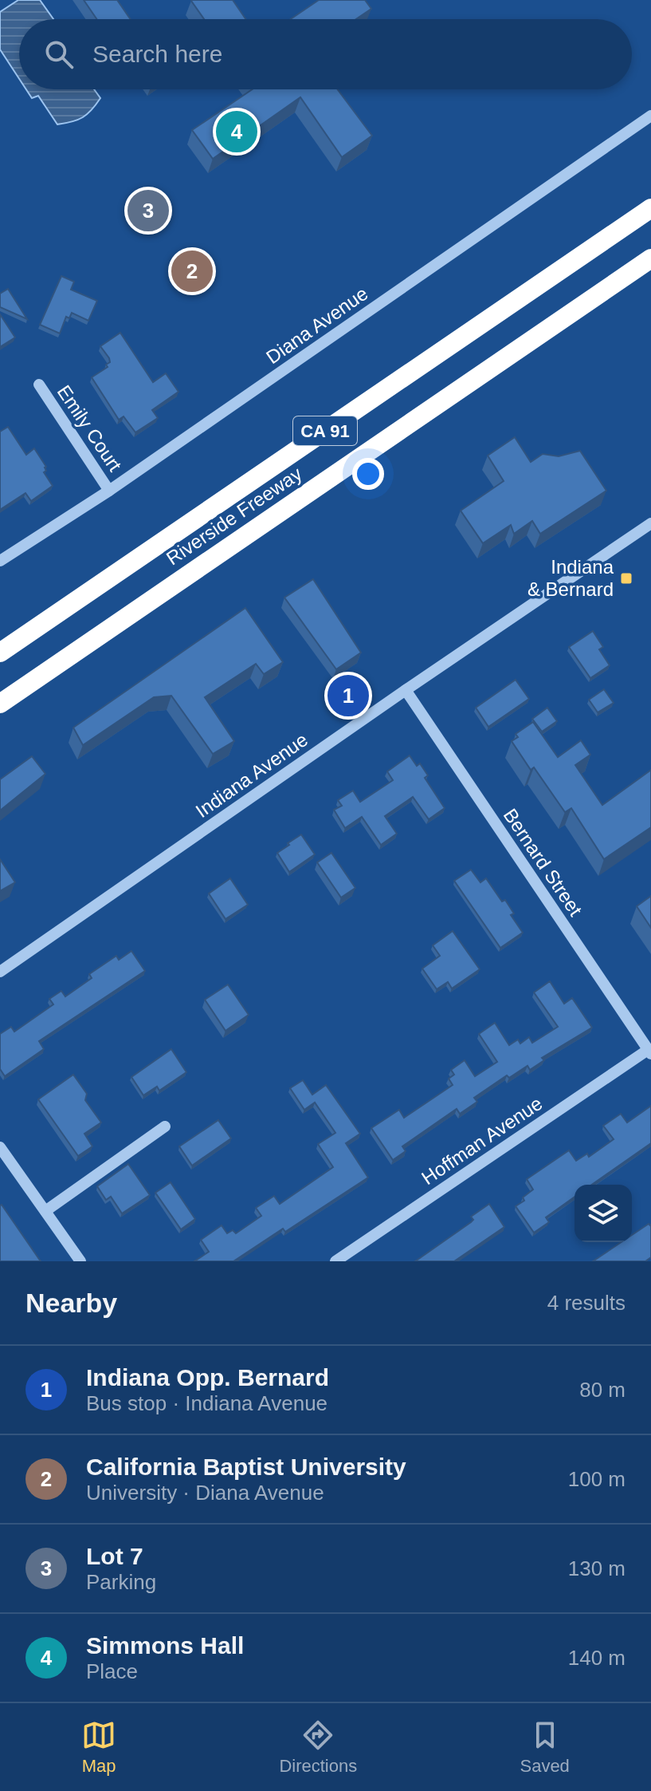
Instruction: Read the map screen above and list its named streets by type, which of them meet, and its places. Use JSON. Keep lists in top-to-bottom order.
{
  "streets": {
    "highway": ["CA 91", "Riverside Freeway"],
    "street": [
      "Diana Avenue",
      "Emily Court",
      "Indiana Avenue",
      "Bernard Street",
      "Hoffman Avenue"
    ]
  },
  "crossings": [
    ["Diana Avenue", "Emily Court"],
    ["Indiana Avenue", "Bernard Street"],
    ["Bernard Street", "Hoffman Avenue"]
  ],
  "places": {
    "transit": ["Indiana & Bernard"]
  },
  "page": {
    "search": "Search here",
    "pins": [
      "4",
      "3",
      "2",
      "1"
    ],
    "heading": ["Nearby", "4 results"],
    "list": [
      {
        "mark": "1",
        "name": "Indiana Opp. Bernard",
        "note": "Bus stop · Indiana Avenue",
        "value": "80 m"
      },
      {
        "mark": "2",
        "name": "California Baptist University",
        "note": "University · Diana Avenue",
        "value": "100 m"
      },
      {
        "mark": "3",
        "name": "Lot 7",
        "note": "Parking",
        "value": "130 m"
      },
      {
        "mark": "4",
        "name": "Simmons Hall",
        "note": "Place",
        "value": "140 m"
      }
    ],
    "nav": ["Map", "Directions", "Saved"]
  }
}
